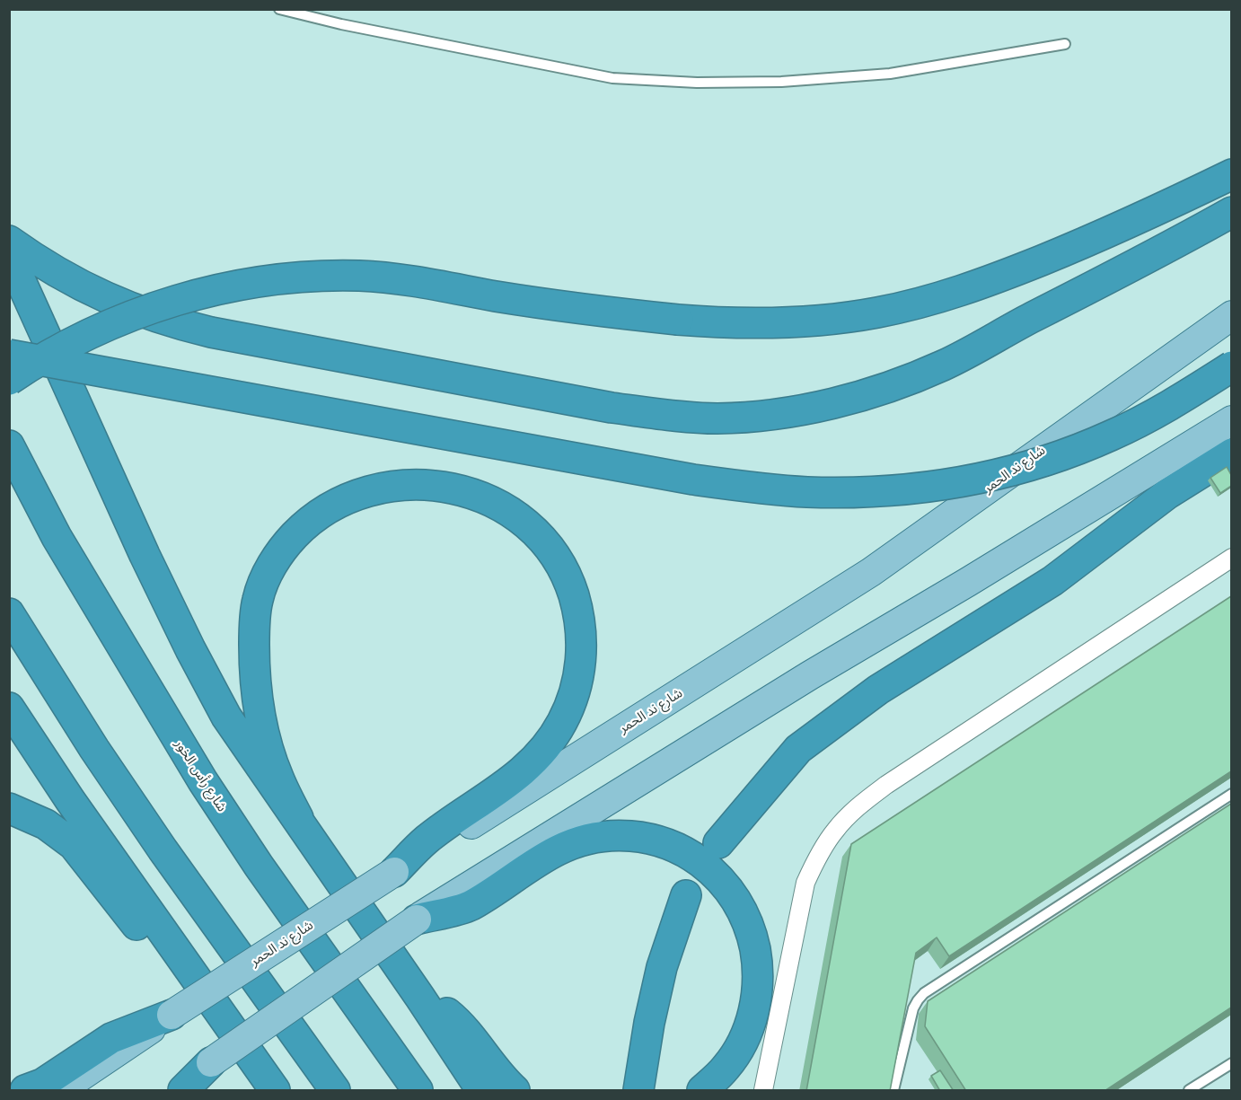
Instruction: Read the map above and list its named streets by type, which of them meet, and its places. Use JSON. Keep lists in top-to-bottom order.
{
  "streets": {
    "highway": ["شارع رأس الخور"],
    "main road": ["شارع ند الحمر"]
  }
}
